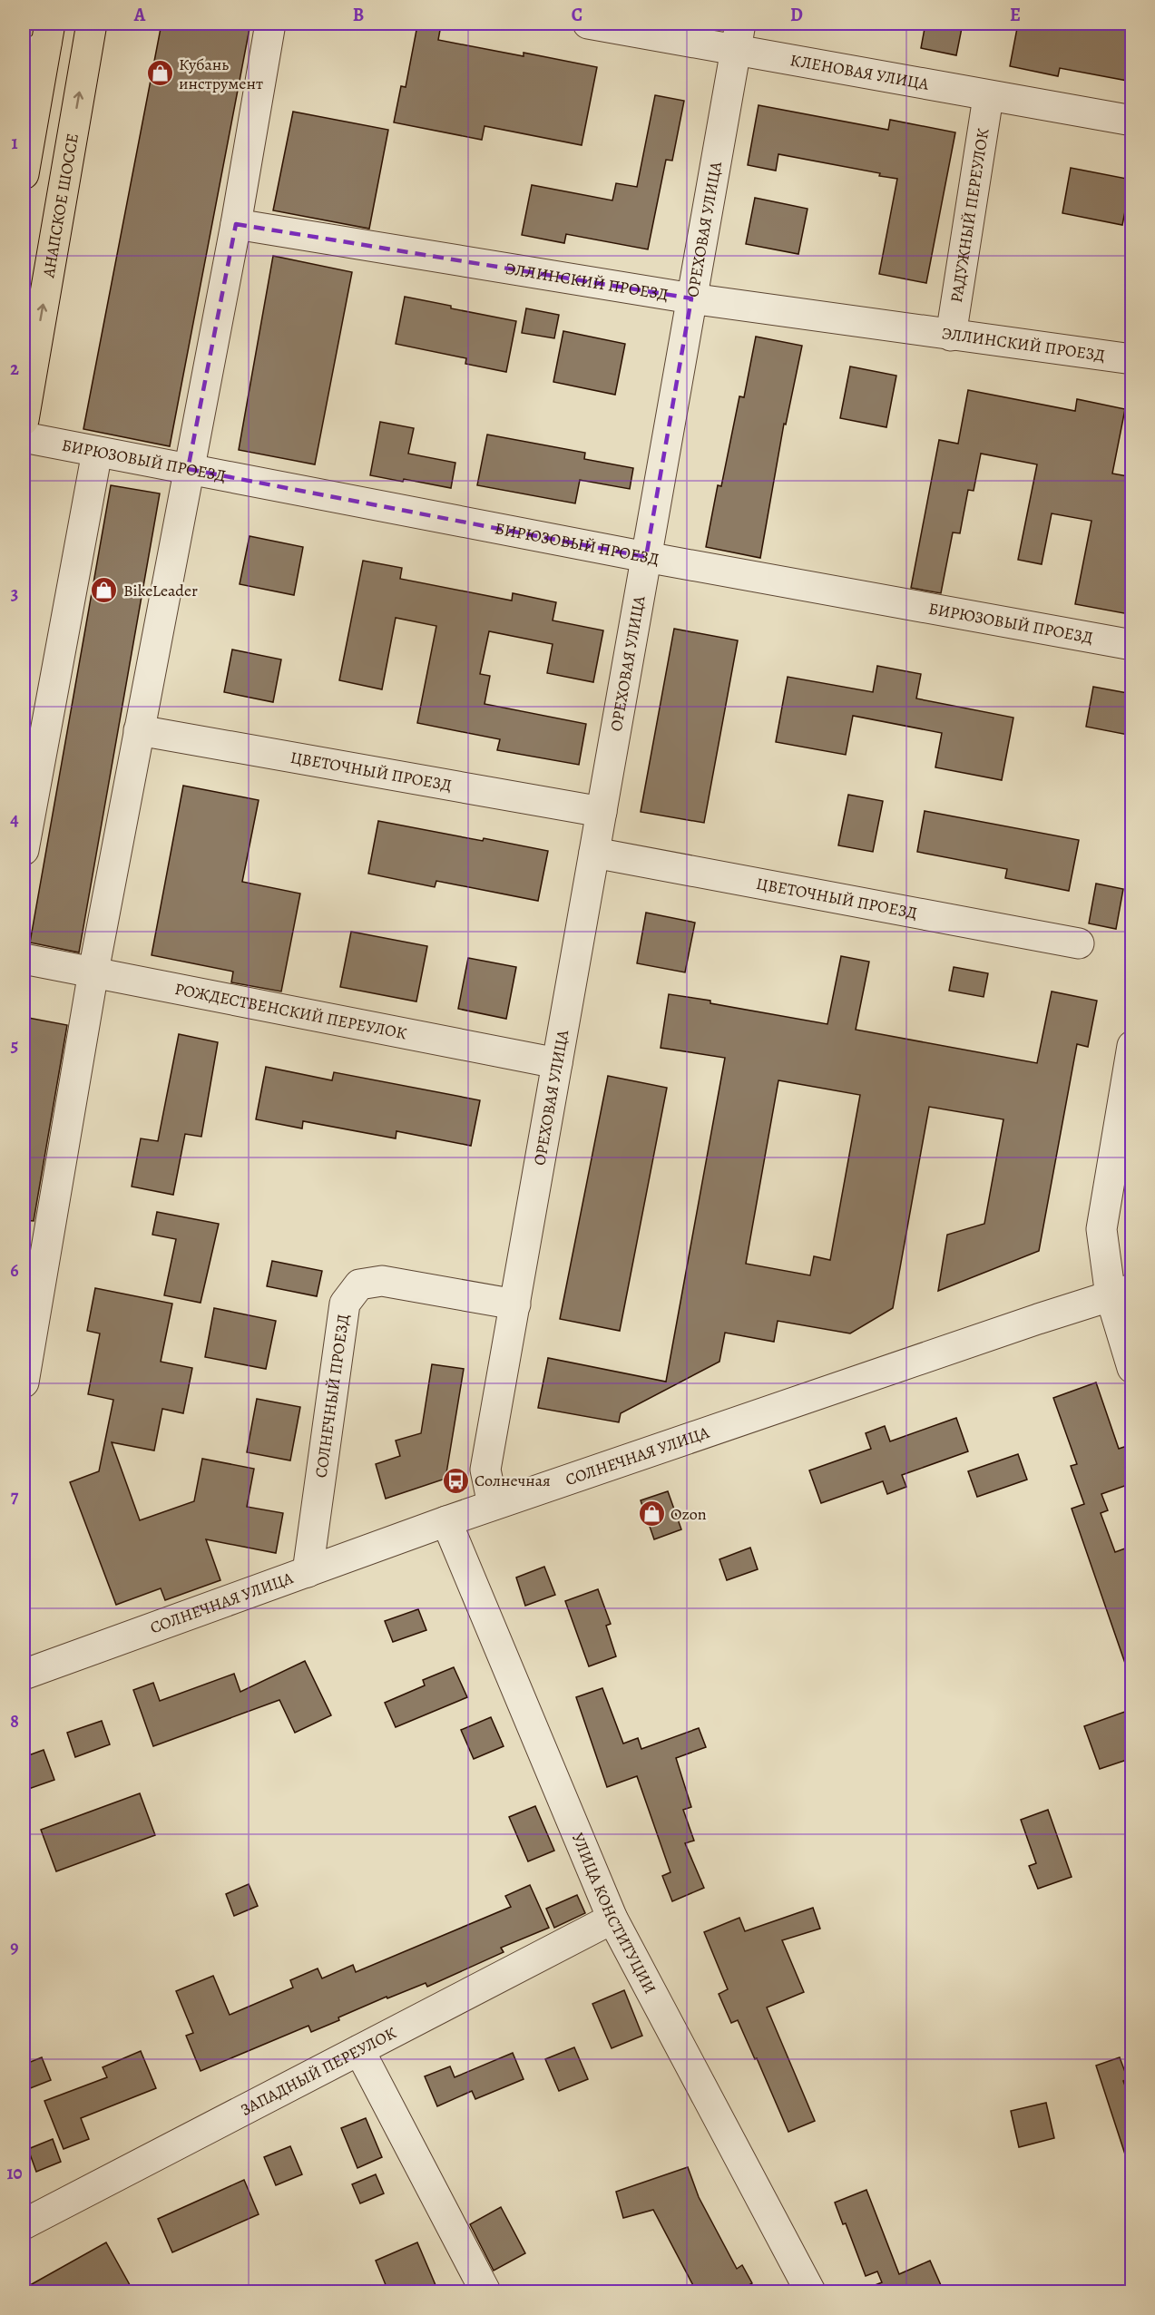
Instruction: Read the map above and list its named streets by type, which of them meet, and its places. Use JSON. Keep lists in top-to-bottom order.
{
  "streets": {
    "main road": ["АНАПСКОЕ ШОССЕ"],
    "street": [
      "КЛЕНОВАЯ УЛИЦА",
      "РАДУЖНЫЙ ПЕРЕУЛОК",
      "ОРЕХОВАЯ УЛИЦА",
      "ЭЛЛИНСКИЙ ПРОЕЗД",
      "БИРЮЗОВЫЙ ПРОЕЗД",
      "ЦВЕТОЧНЫЙ ПРОЕЗД",
      "РОЖДЕСТВЕНСКИЙ ПЕРЕУЛОК",
      "СОЛНЕЧНЫЙ ПРОЕЗД",
      "СОЛНЕЧНАЯ УЛИЦА",
      "УЛИЦА КОНСТИТУЦИИ",
      "ЗАПАДНЫЙ ПЕРЕУЛОК"
    ]
  },
  "crossings": [
    ["КЛЕНОВАЯ УЛИЦА", "РАДУЖНЫЙ ПЕРЕУЛОК"],
    ["КЛЕНОВАЯ УЛИЦА", "ОРЕХОВАЯ УЛИЦА"],
    ["РАДУЖНЫЙ ПЕРЕУЛОК", "ЭЛЛИНСКИЙ ПРОЕЗД"],
    ["ОРЕХОВАЯ УЛИЦА", "ЭЛЛИНСКИЙ ПРОЕЗД"],
    ["ОРЕХОВАЯ УЛИЦА", "БИРЮЗОВЫЙ ПРОЕЗД"],
    ["ОРЕХОВАЯ УЛИЦА", "ЦВЕТОЧНЫЙ ПРОЕЗД"],
    ["ОРЕХОВАЯ УЛИЦА", "РОЖДЕСТВЕНСКИЙ ПЕРЕУЛОК"],
    ["ОРЕХОВАЯ УЛИЦА", "СОЛНЕЧНЫЙ ПРОЕЗД"],
    ["ОРЕХОВАЯ УЛИЦА", "СОЛНЕЧНАЯ УЛИЦА"],
    ["СОЛНЕЧНЫЙ ПРОЕЗД", "СОЛНЕЧНАЯ УЛИЦА"],
    ["СОЛНЕЧНАЯ УЛИЦА", "УЛИЦА КОНСТИТУЦИИ"],
    ["УЛИЦА КОНСТИТУЦИИ", "ЗАПАДНЫЙ ПЕРЕУЛОК"]
  ],
  "places": {
    "shop": ["Кубань инструмент", "BikeLeader", "Ozon"],
    "bus stop": ["Солнечная"]
  },
  "grid": {
    "columns": [
      "A",
      "B",
      "C",
      "D",
      "E"
    ],
    "rows": [
      "1",
      "2",
      "3",
      "4",
      "5",
      "6",
      "7",
      "8",
      "9",
      "10"
    ]
  }
}
